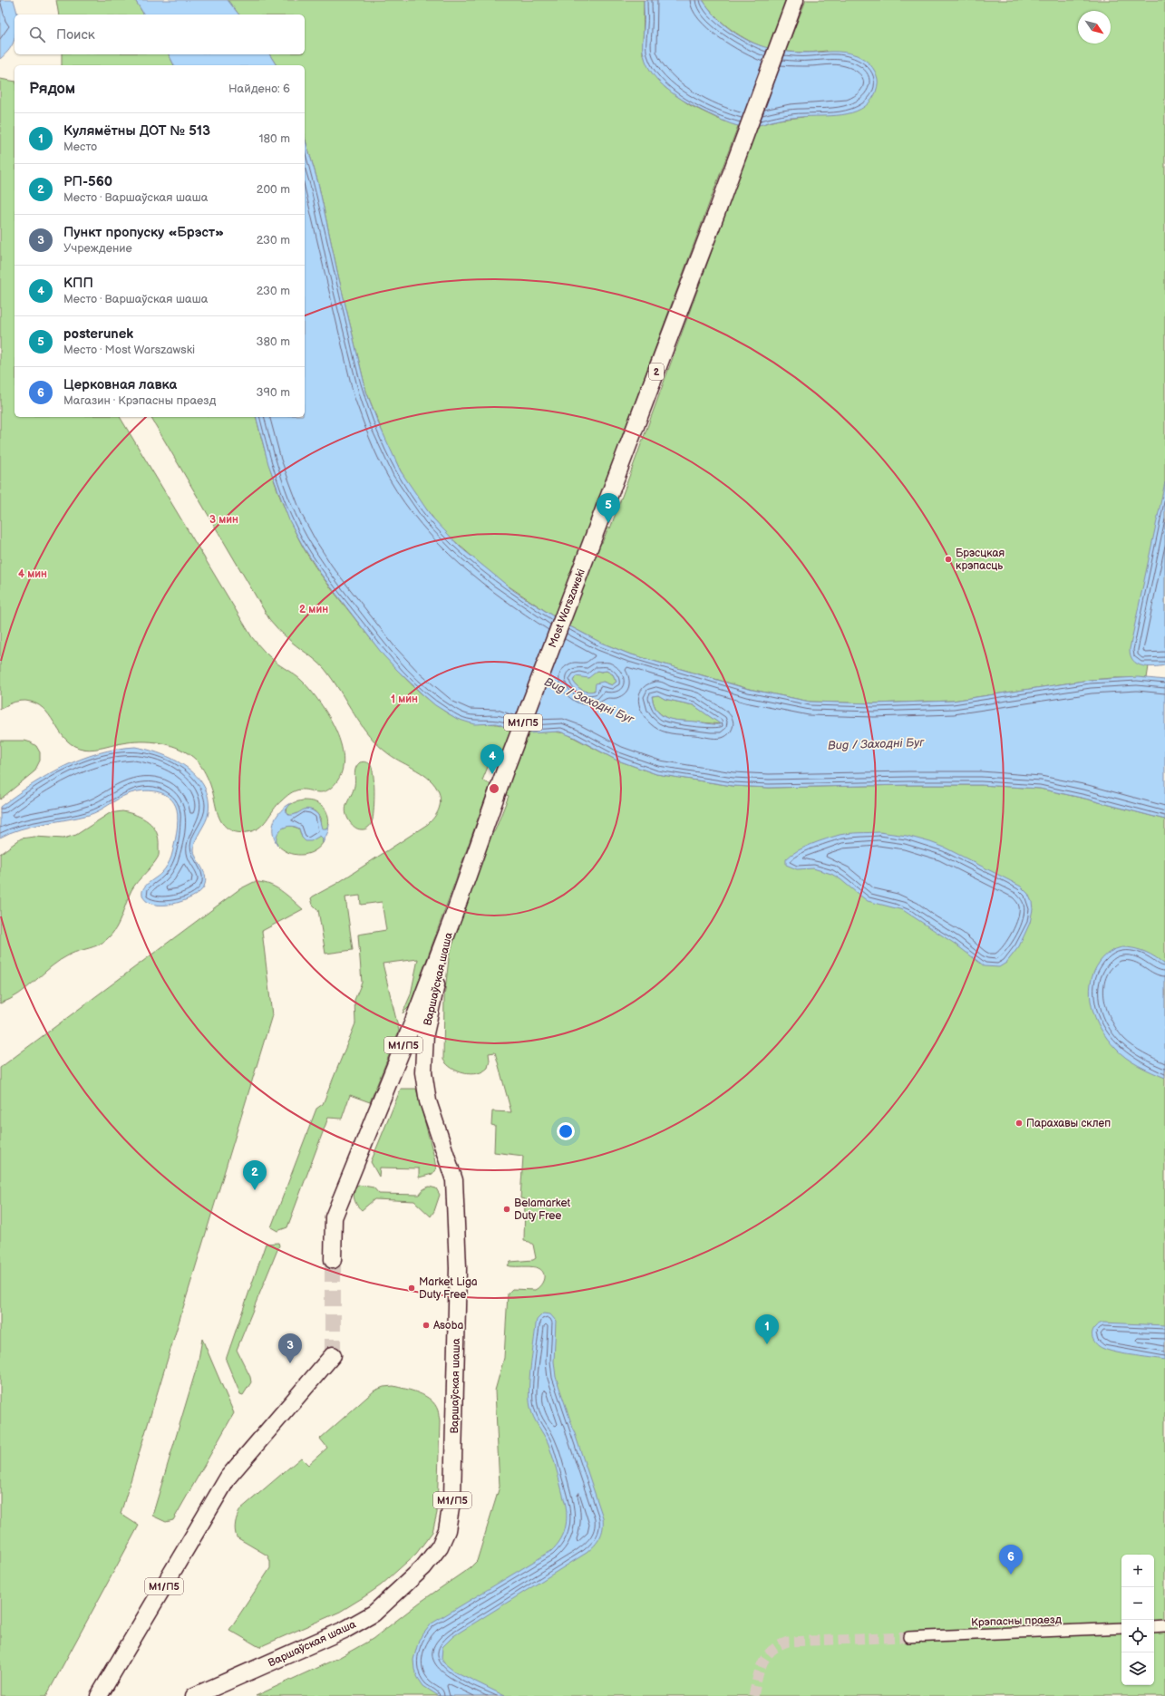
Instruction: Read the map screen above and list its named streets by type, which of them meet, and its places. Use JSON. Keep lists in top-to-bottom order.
{
  "streets": {
    "highway": [
      "2",
      "Most Warszawski",
      "М1/П5",
      "Варшаўская шаша"
    ],
    "street": ["Крэпасны праезд"]
  },
  "crossings": [
    ["Most Warszawski", "Варшаўская шаша"]
  ],
  "water": ["Bug / Заходні Буг"],
  "places": [
    "Брэсцкая крэпасць",
    "Парахавы склеп",
    "Belamarket Duty Free",
    "Market Liga Duty Free",
    "Asoba"
  ],
  "north": "bottom right",
  "page": {
    "search": "Поиск",
    "heading": ["Рядом", "Найдено: 6"],
    "list": [
      {
        "mark": "1",
        "name": "Кулямётны ДОТ № 513",
        "note": "Место",
        "value": "180 m"
      },
      {
        "mark": "2",
        "name": "РП-560",
        "note": "Место · Варшаўская шаша",
        "value": "200 m"
      },
      {
        "mark": "3",
        "name": "Пункт пропуску «Брэст»",
        "note": "Учреждение",
        "value": "230 m"
      },
      {
        "mark": "4",
        "name": "КПП",
        "note": "Место · Варшаўская шаша",
        "value": "230 m"
      },
      {
        "mark": "5",
        "name": "posterunek",
        "note": "Место · Most Warszawski",
        "value": "380 m"
      },
      {
        "mark": "6",
        "name": "Церковная лавка",
        "note": "Магазин · Крэпасны праезд",
        "value": "390 m"
      }
    ],
    "pins": [
      "5",
      "4",
      "2",
      "1",
      "3",
      "6"
    ],
    "map_buttons": ["+", "−"]
  },
  "rings": [
    "3 мин",
    "4 мин",
    "2 мин",
    "1 мин"
  ]
}
